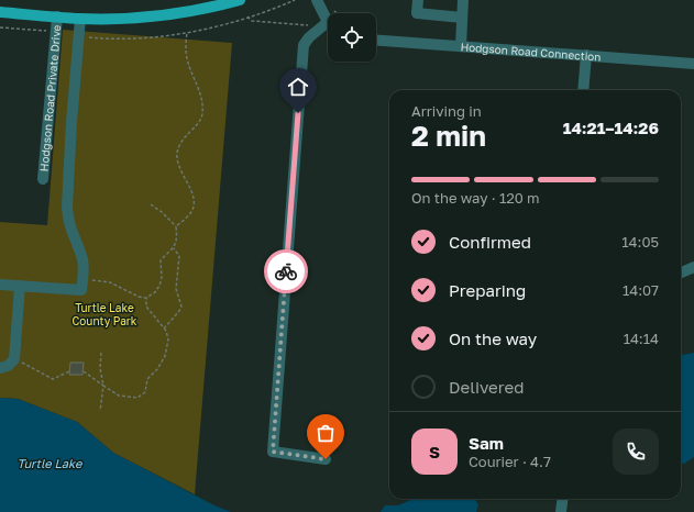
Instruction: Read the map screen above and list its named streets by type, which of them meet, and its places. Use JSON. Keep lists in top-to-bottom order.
{
  "streets": {
    "street": ["Hodgson Road Connection", "Hodgson Road Private Drive"]
  },
  "water": ["Turtle Lake"],
  "parks": ["Turtle Lake County Park"],
  "page": {
    "heading": ["2 min", "Arriving in", "14:21–14:26"],
    "panel": ["Sam", "Courier · 4.7"],
    "bar": "On the way · 120 m",
    "list": [
      ["Confirmed", "14:05"],
      ["Preparing", "14:07"],
      ["On the way", "14:14"],
      "Delivered"
    ],
    "round": "S"
  }
}
